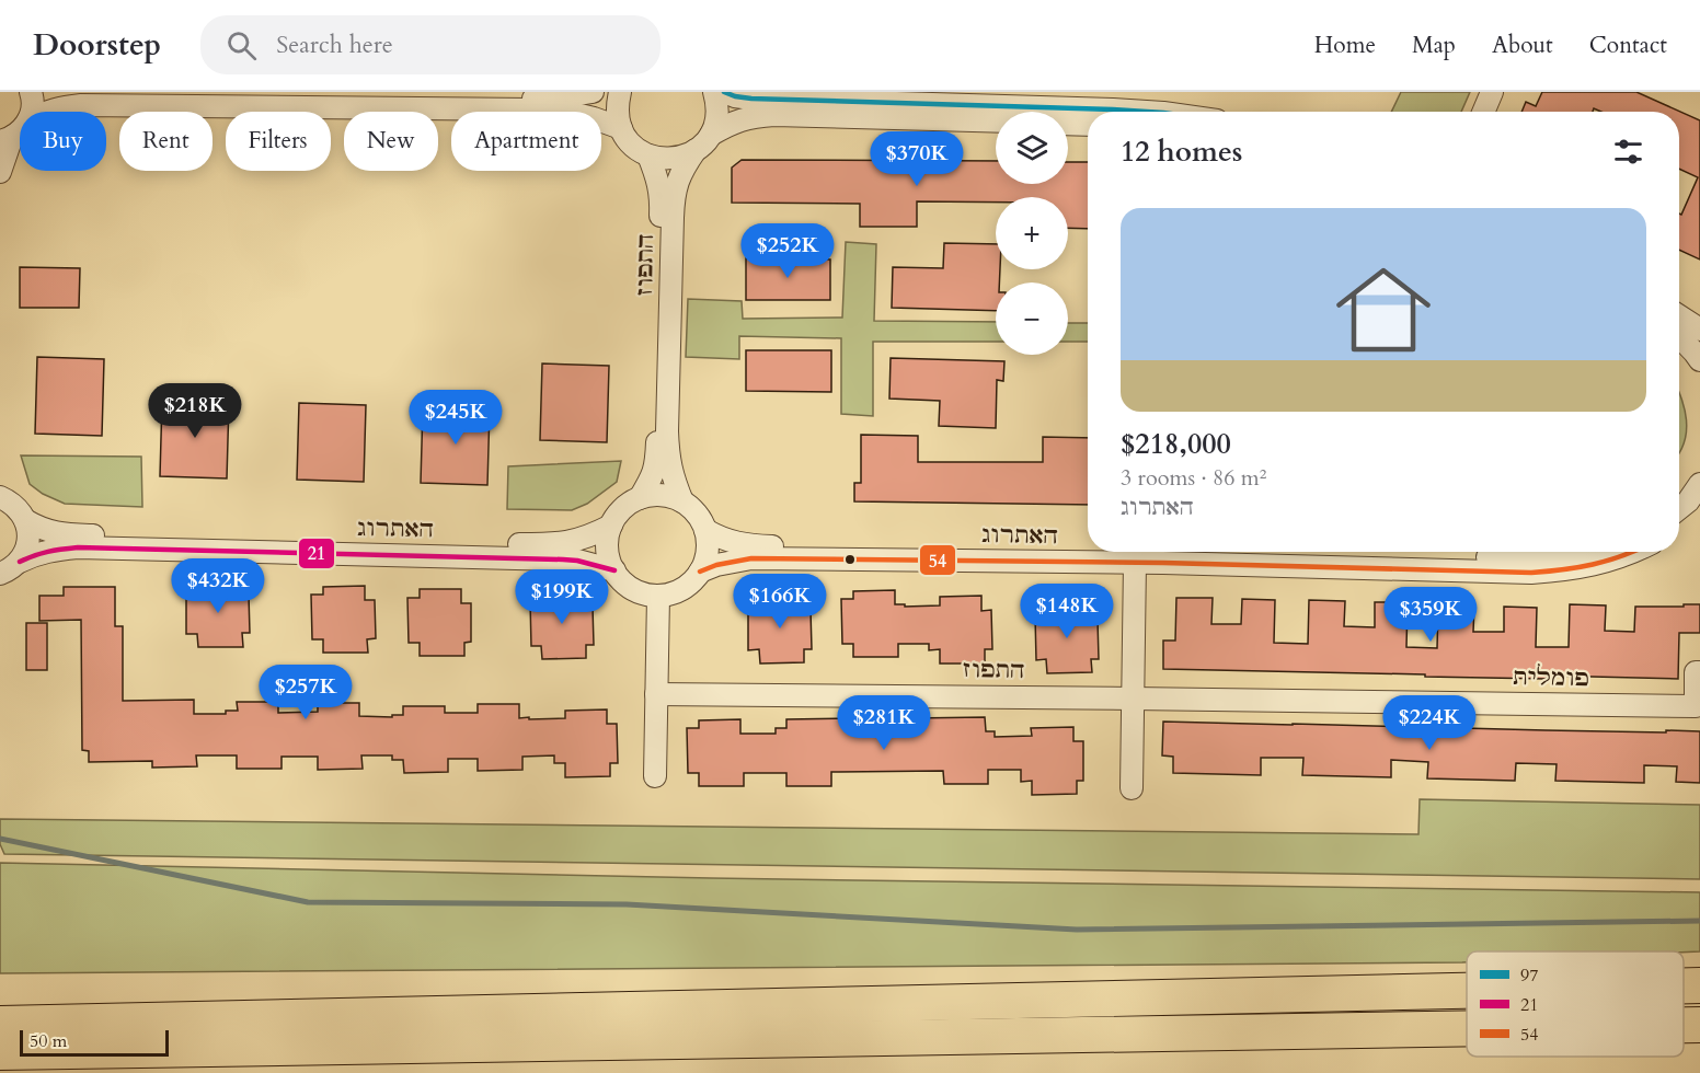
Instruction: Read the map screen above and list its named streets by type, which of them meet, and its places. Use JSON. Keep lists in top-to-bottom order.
{
  "streets": {
    "street": ["התפוז", "האתרוג", "פומלית"]
  },
  "crossings": [
    ["התפוז", "האתרוג"],
    ["התפוז", "פומלית"]
  ],
  "lines": ["transit line 97", "transit line 21", "transit line 54"],
  "legend": ["97", "21", "54"],
  "scale_bar": "50 m",
  "page": {
    "header": "Doorstep",
    "search": "Search here",
    "nav": [
      "Home",
      "Map",
      "About",
      "Contact"
    ],
    "map_buttons": ["+", "−"],
    "chip": [
      "Buy",
      "Rent",
      "Filters",
      "New",
      "Apartment"
    ],
    "heading": "12 homes",
    "price": [
      "$370K",
      "$252K",
      "$218K",
      "$245K",
      "$432K",
      "$199K",
      "$166K",
      "$148K",
      "$359K",
      "$257K",
      "$281K",
      "$224K"
    ],
    "list": [
      {
        "name": "$218,000",
        "note": "3 rooms · 86 m² · האתרוג"
      }
    ],
    "scale": "50 m"
  }
}
